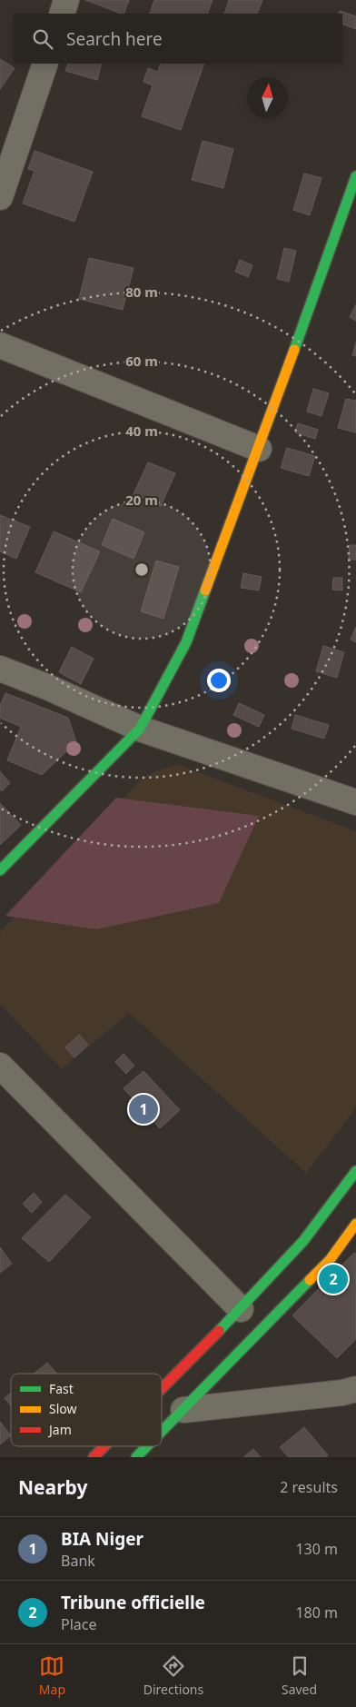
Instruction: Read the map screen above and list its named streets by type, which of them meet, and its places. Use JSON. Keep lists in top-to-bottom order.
{
  "legend": ["Fast", "Slow", "Jam"],
  "north": "top",
  "page": {
    "search": "Search here",
    "pins": ["1", "2"],
    "heading": ["Nearby", "2 results"],
    "list": [
      {
        "mark": "1",
        "name": "BIA Niger",
        "note": "Bank",
        "value": "130 m"
      },
      {
        "mark": "2",
        "name": "Tribune officielle",
        "note": "Place",
        "value": "180 m"
      }
    ],
    "nav": ["Map", "Directions", "Saved"]
  },
  "rings": [
    "80 m",
    "60 m",
    "40 m",
    "20 m"
  ]
}
